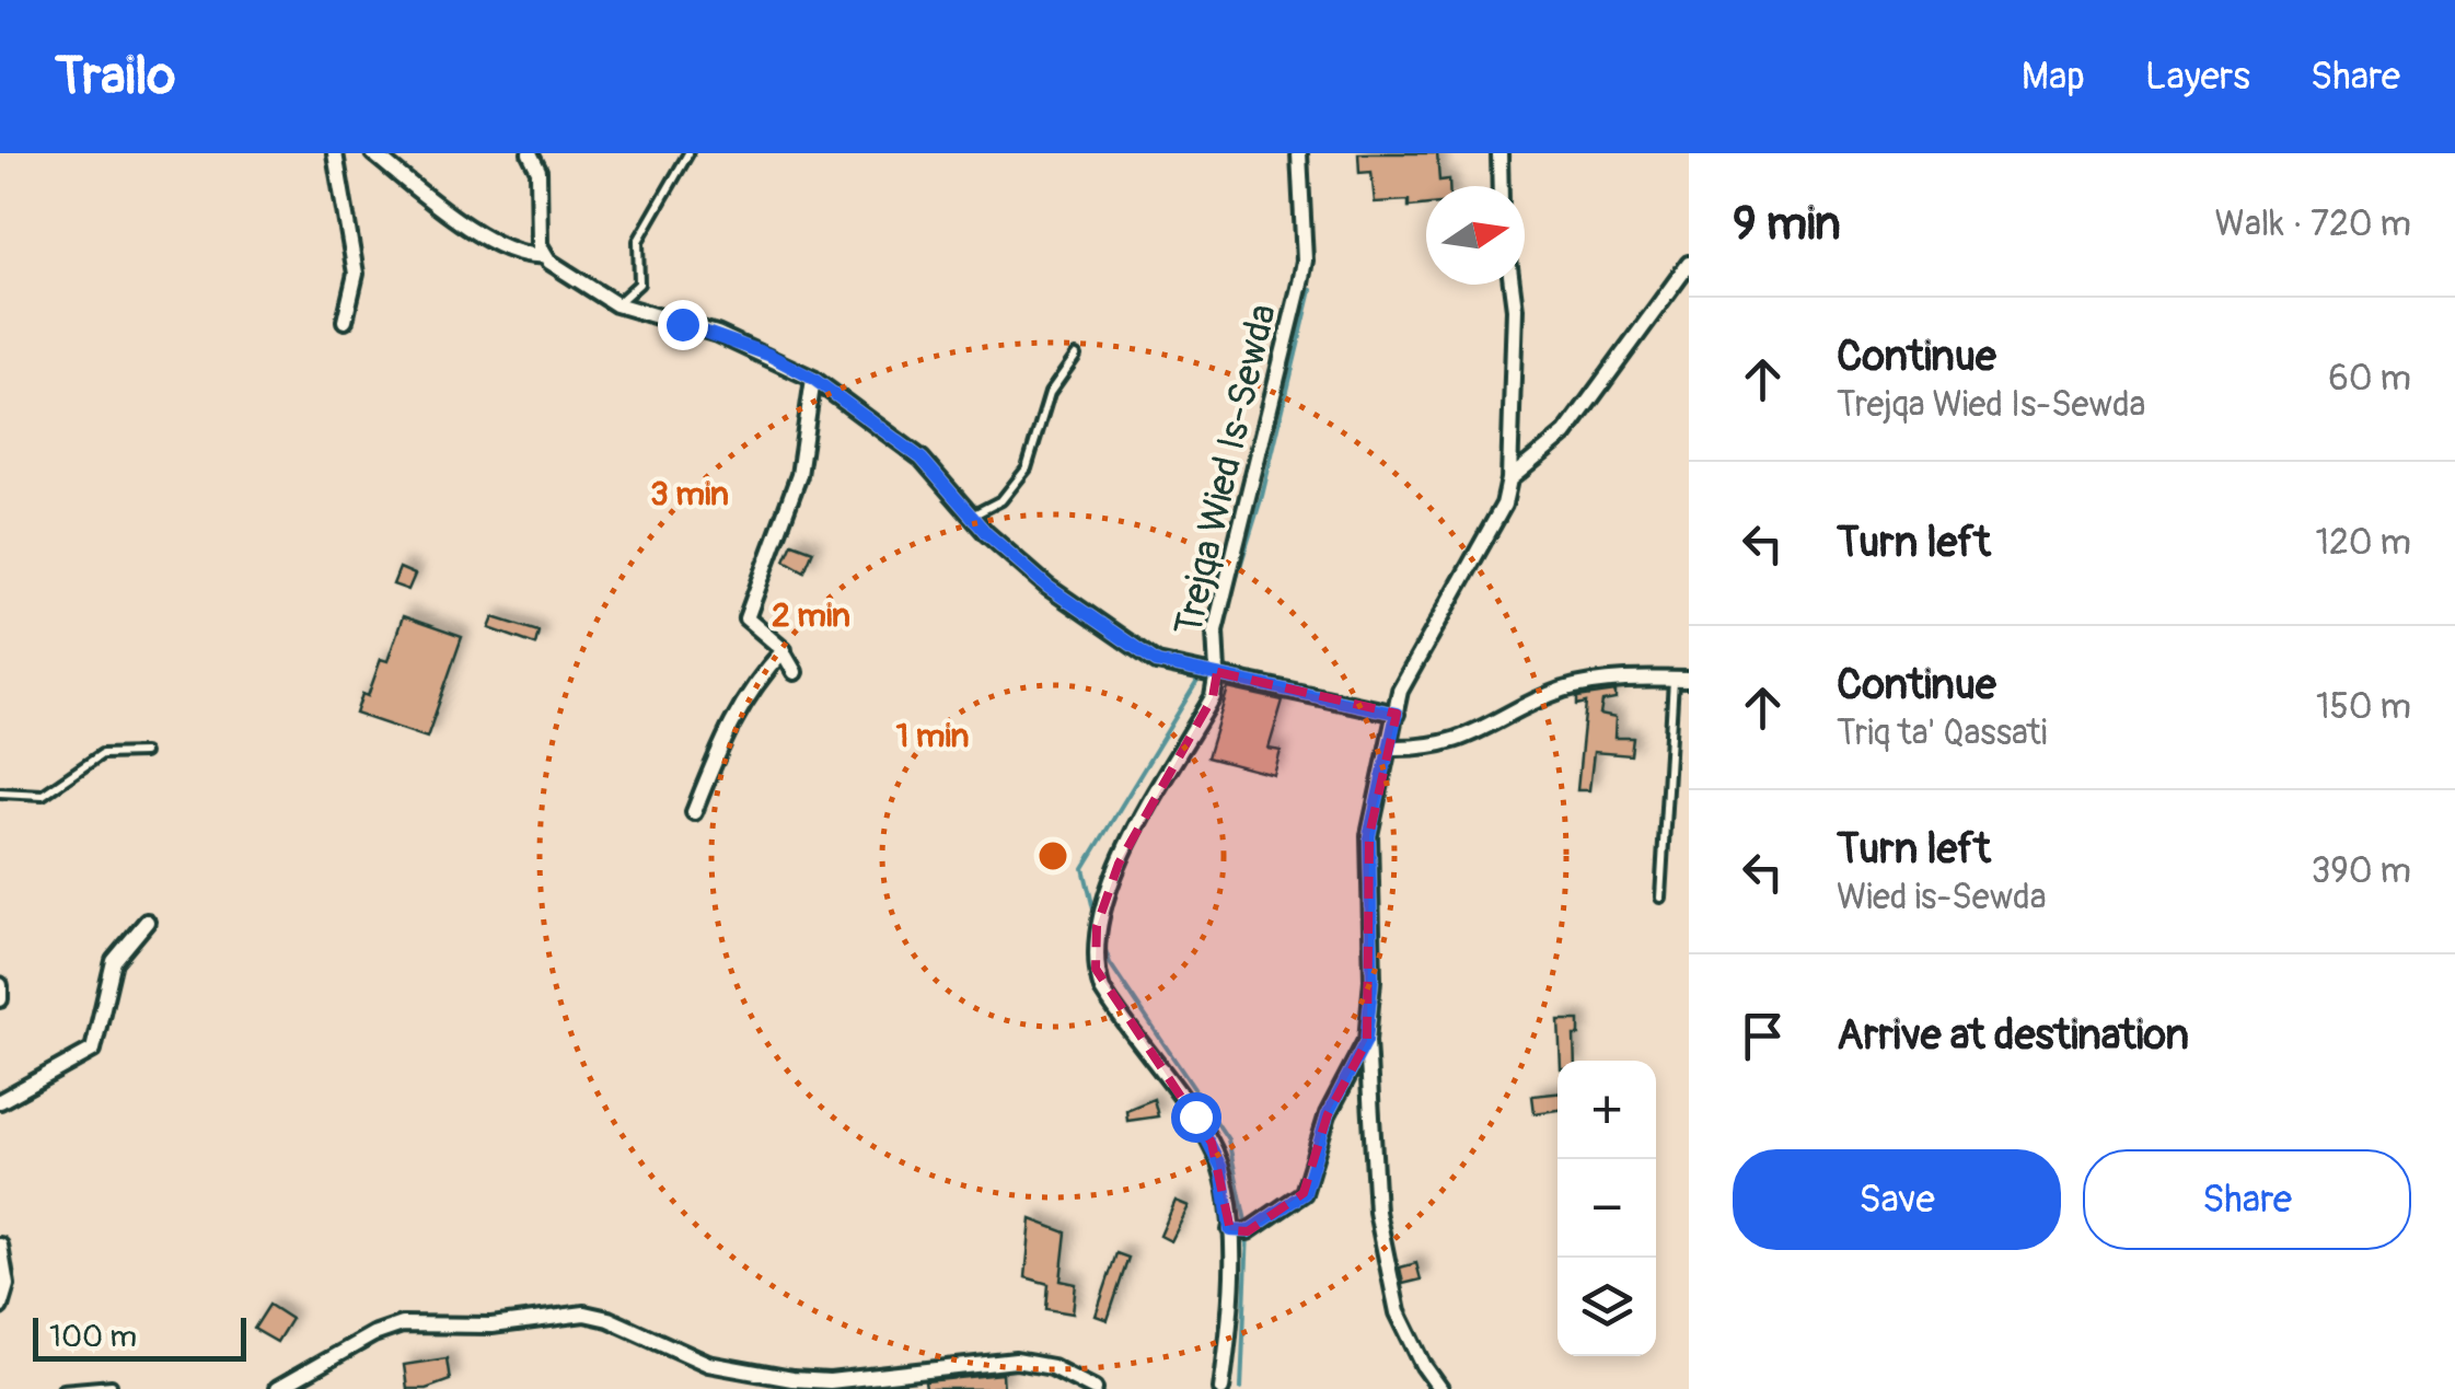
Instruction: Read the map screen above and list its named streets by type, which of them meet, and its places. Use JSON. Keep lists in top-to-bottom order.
{
  "streets": {
    "street": ["Trejqa Wied Is-Sewda"]
  },
  "scale_bar": "100 m",
  "north": "right",
  "page": {
    "header": "Trailo",
    "nav": ["Map", "Layers", "Share"],
    "heading": ["9 min", "Walk · 720 m"],
    "list": [
      ["Continue", "Trejqa Wied Is-Sewda", "60 m"],
      ["Turn left", "120 m"],
      ["Continue", "Triq ta' Qassati", "150 m"],
      ["Turn left", "Wied is-Sewda", "390 m"],
      "Arrive at destination"
    ],
    "map_buttons": ["+", "−"],
    "buttons": ["Save", "Share"],
    "scale": "100 m"
  },
  "rings": ["3 min", "2 min", "1 min"]
}
